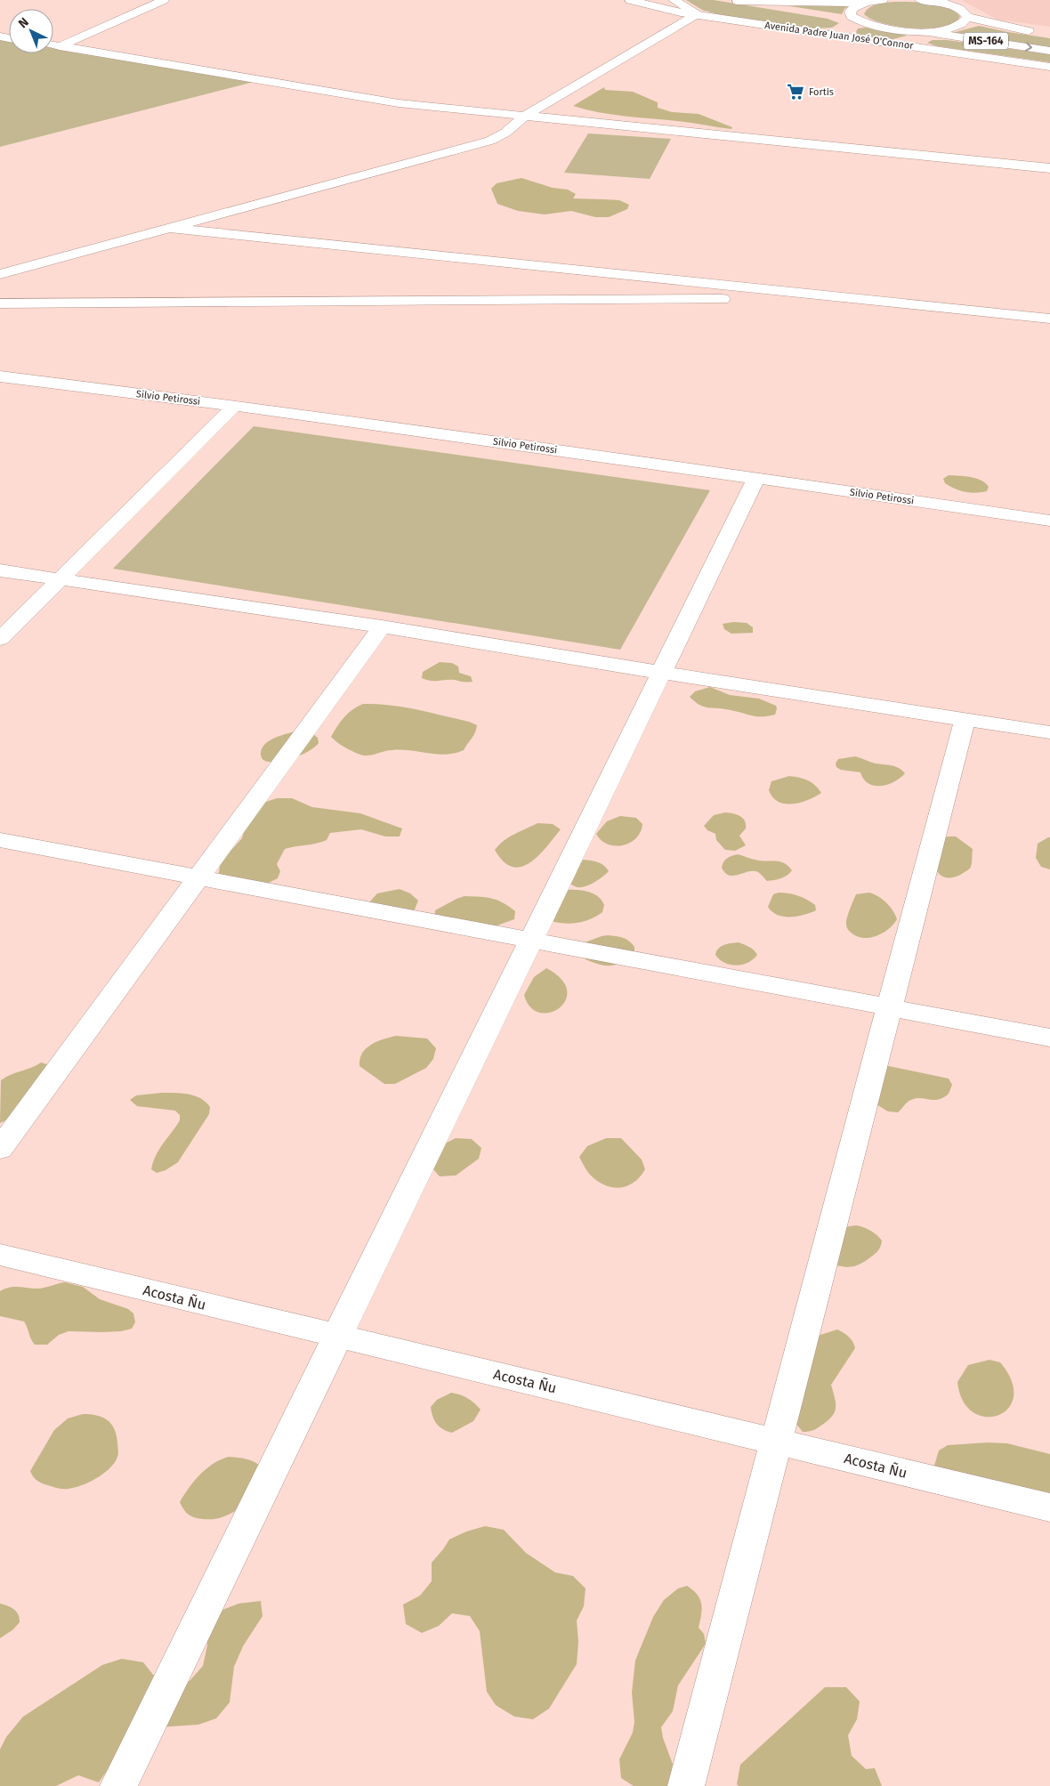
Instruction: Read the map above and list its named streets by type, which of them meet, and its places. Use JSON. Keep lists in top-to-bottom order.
{
  "streets": {
    "street": [
      "Avenida Padre Juan José O'Connor",
      "MS-164",
      "Silvio Petirossi",
      "Acosta Ñu"
    ]
  },
  "places": {
    "supermarket": ["Fortis"]
  },
  "north": "top left"
}
